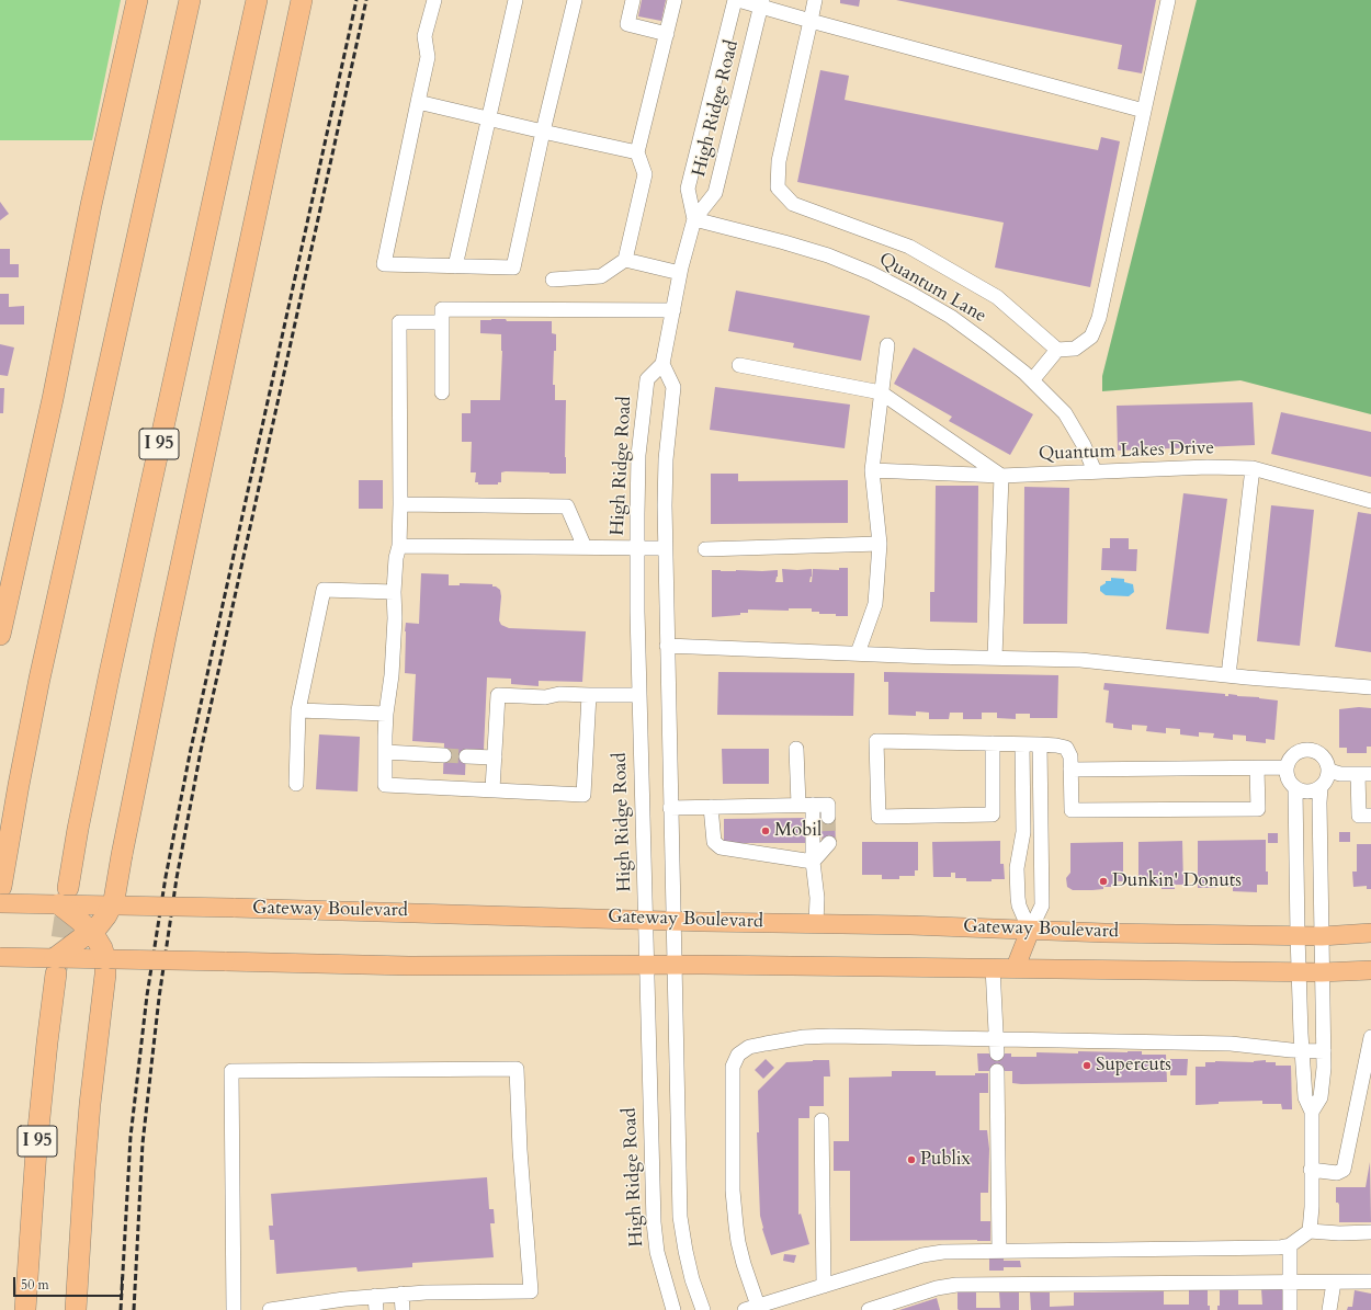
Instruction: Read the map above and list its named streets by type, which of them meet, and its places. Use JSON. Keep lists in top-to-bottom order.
{
  "streets": {
    "highway": ["I 95"],
    "main road": ["Gateway Boulevard"],
    "street": ["High Ridge Road", "Quantum Lane", "Quantum Lakes Drive"]
  },
  "crossings": [
    ["High Ridge Road", "Quantum Lane"],
    ["High Ridge Road", "Gateway Boulevard"],
    ["Quantum Lane", "Quantum Lakes Drive"],
    ["I 95", "Gateway Boulevard"]
  ],
  "places": [
    "Mobil",
    "Dunkin' Donuts",
    "Supercuts",
    "Publix"
  ],
  "scale_bar": "50 m"
}
